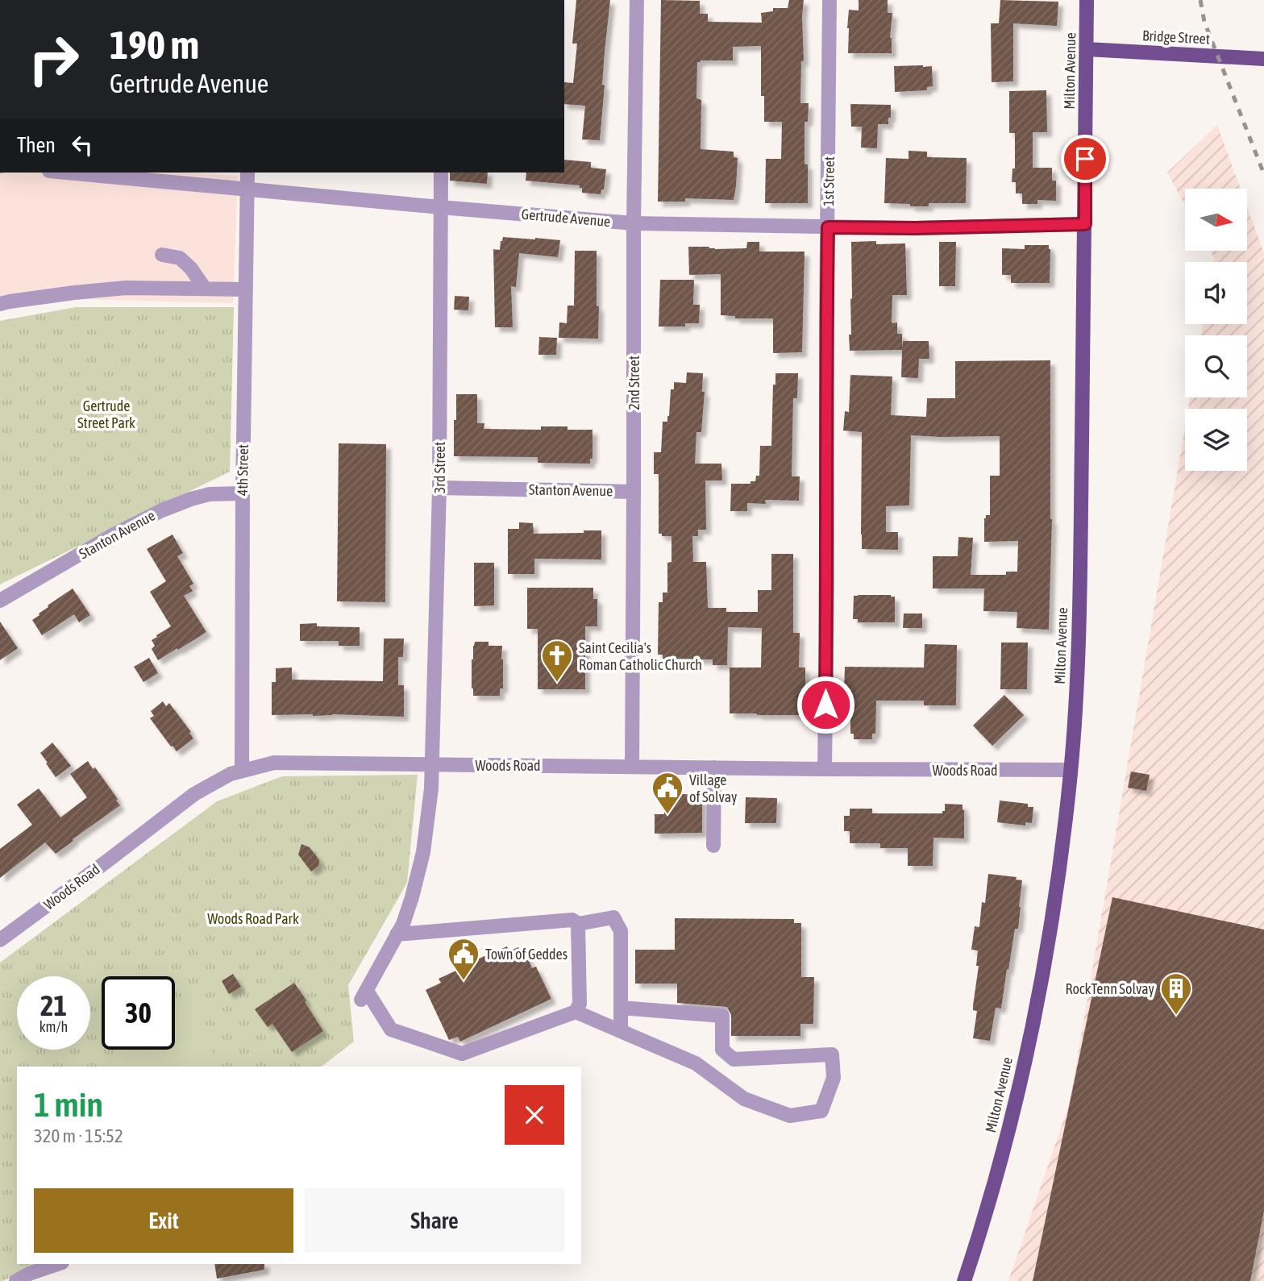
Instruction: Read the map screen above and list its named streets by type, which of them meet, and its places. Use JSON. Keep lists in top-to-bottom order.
{
  "streets": {
    "main road": ["Bridge Street", "Milton Avenue"],
    "street": [
      "1st Street",
      "Gertrude Avenue",
      "2nd Street",
      "3rd Street",
      "4th Street",
      "Stanton Avenue",
      "Woods Road"
    ]
  },
  "crossings": [
    ["Bridge Street", "Milton Avenue"],
    ["Milton Avenue", "Gertrude Avenue"],
    ["Milton Avenue", "Woods Road"],
    ["1st Street", "Gertrude Avenue"],
    ["1st Street", "Woods Road"],
    ["Gertrude Avenue", "2nd Street"],
    ["Gertrude Avenue", "3rd Street"],
    ["Gertrude Avenue", "4th Street"],
    ["2nd Street", "Stanton Avenue"],
    ["2nd Street", "Woods Road"],
    ["3rd Street", "Stanton Avenue"],
    ["3rd Street", "Woods Road"],
    ["4th Street", "Stanton Avenue"],
    ["4th Street", "Woods Road"]
  ],
  "parks": ["Gertrude Street Park", "Woods Road Park"],
  "places": {
    "church": ["Saint Cecilia's Roman Catholic Church"],
    "public building": ["Village of Solvay", "Town of Geddes"],
    "building": ["RockTenn Solvay"]
  },
  "north": "right",
  "page": {
    "turn": ["190 m", "Gertrude Avenue"],
    "then": "Then",
    "speed": "21 km/h",
    "limit": "30",
    "heading": ["1 min", "320 m · 15:52"],
    "buttons": ["Exit", "Share"]
  }
}
